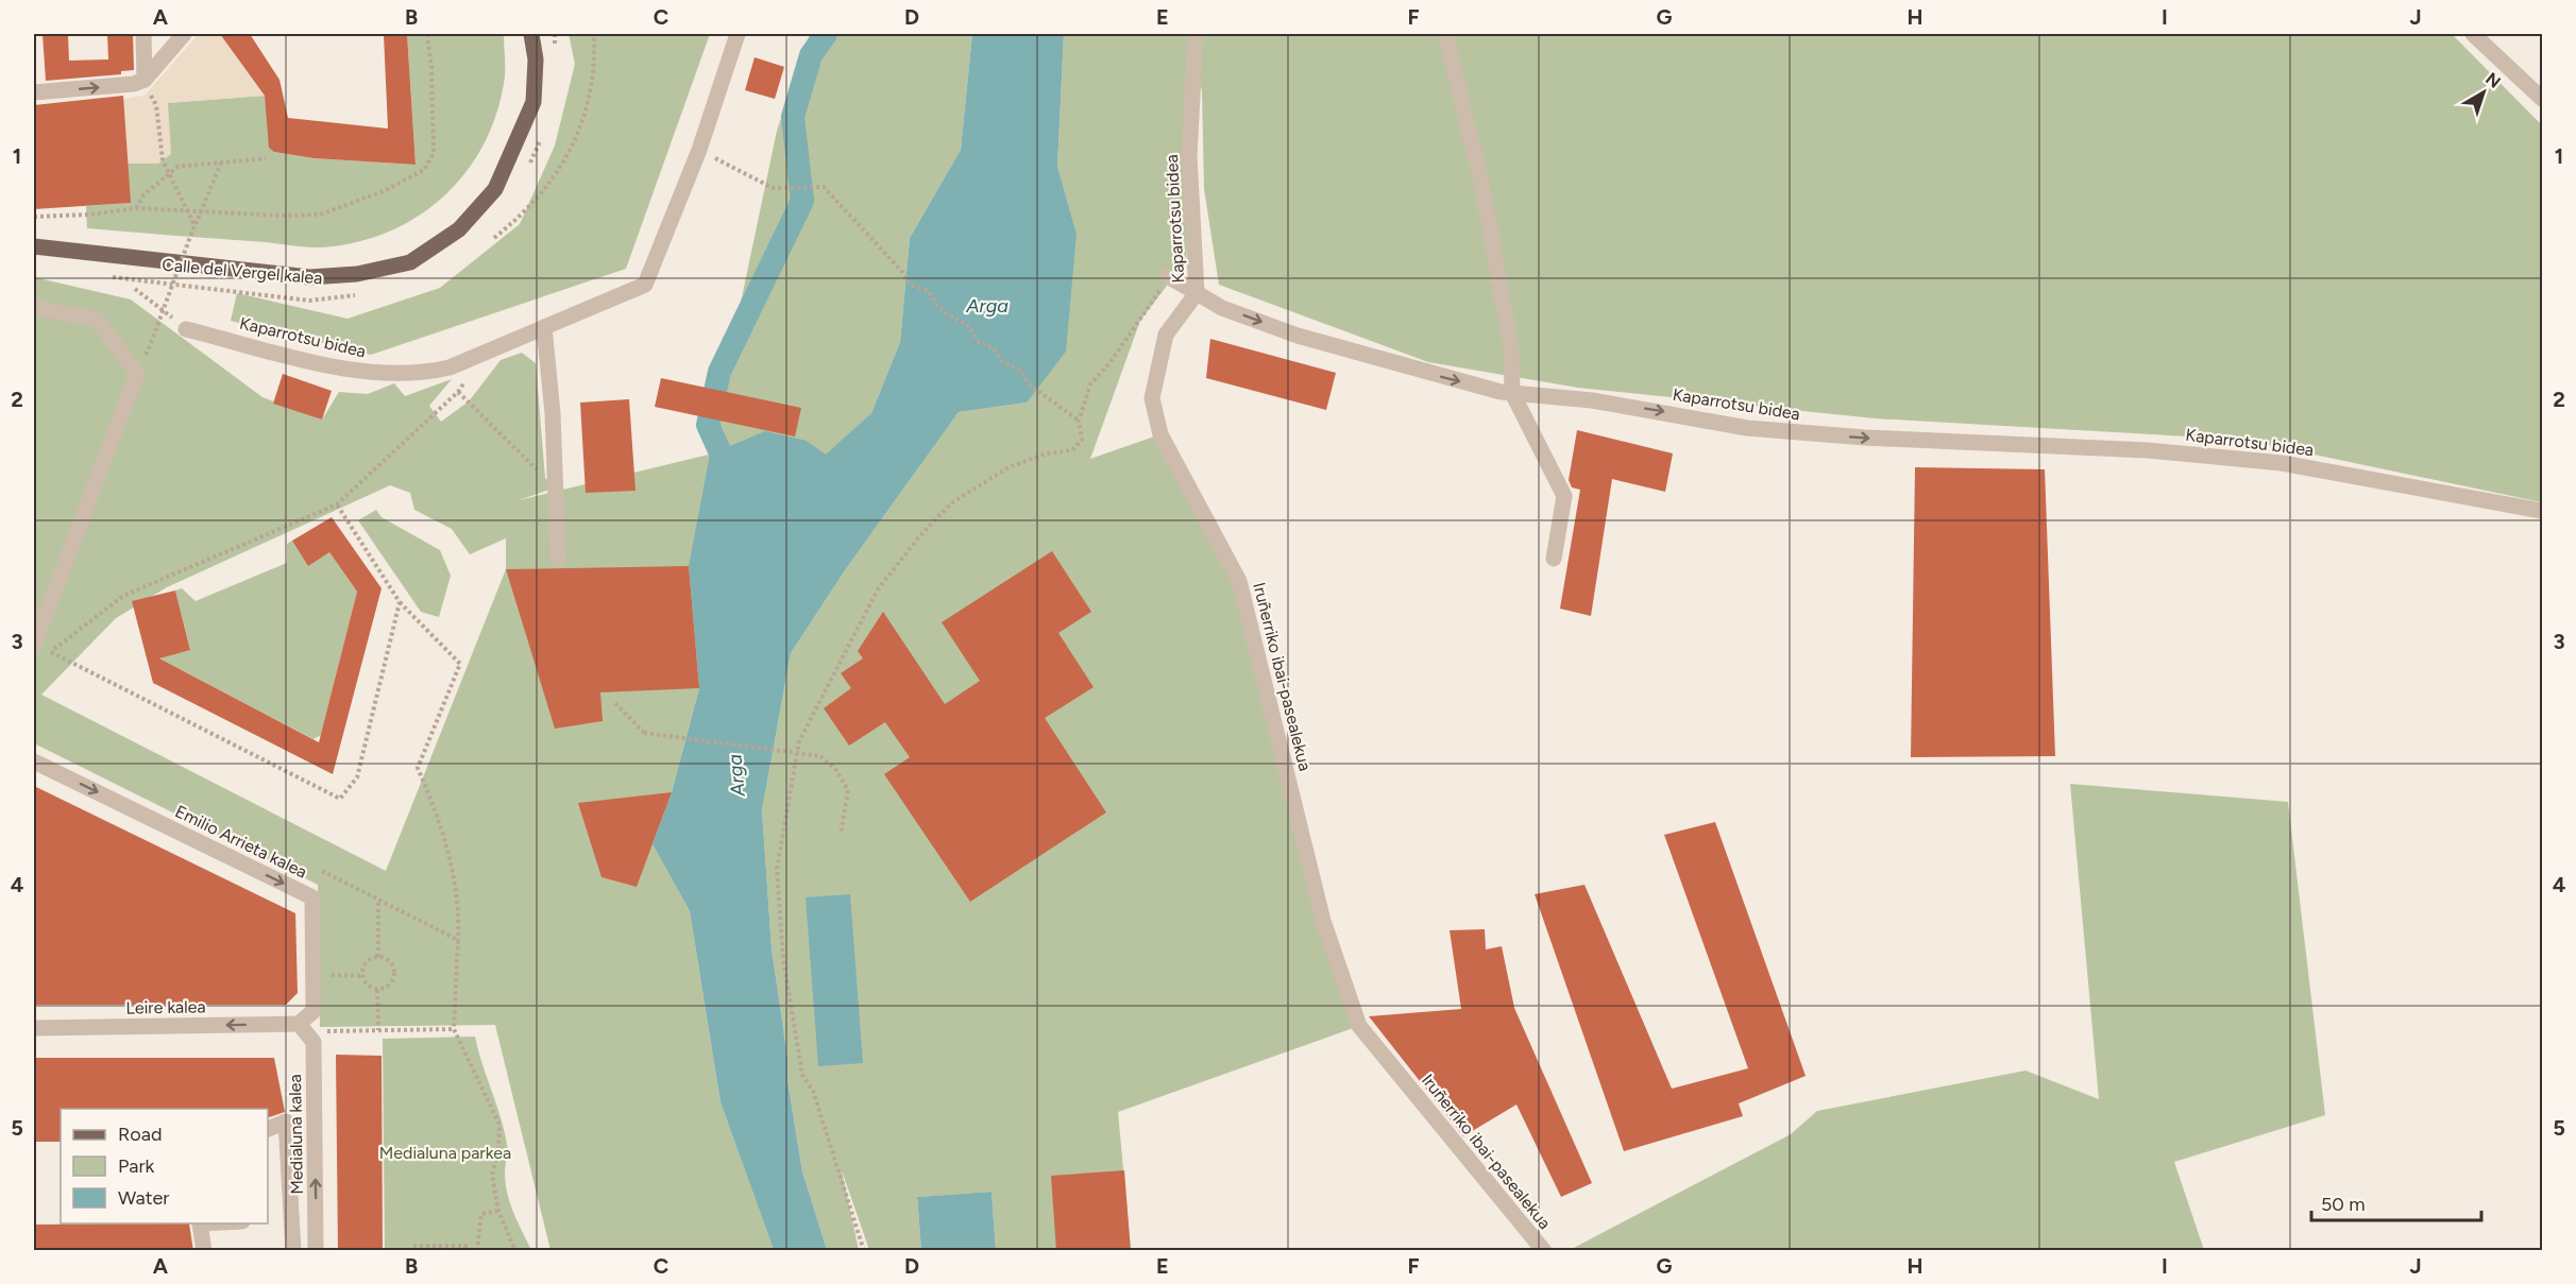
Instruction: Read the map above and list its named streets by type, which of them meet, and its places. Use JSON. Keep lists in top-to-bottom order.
{
  "streets": {
    "main road": ["Calle del Vergel kalea"],
    "street": [
      "Kaparrotsu bidea",
      "Iruñerriko ibai-pasealekua",
      "Emilio Arrieta kalea",
      "Leire kalea",
      "Medialuna kalea"
    ]
  },
  "crossings": [
    ["Kaparrotsu bidea", "Iruñerriko ibai-pasealekua"],
    ["Emilio Arrieta kalea", "Leire kalea"],
    ["Emilio Arrieta kalea", "Medialuna kalea"],
    ["Leire kalea", "Medialuna kalea"]
  ],
  "one_way": [
    "Kaparrotsu bidea",
    "Emilio Arrieta kalea",
    "Leire kalea",
    "Medialuna kalea"
  ],
  "water": ["Arga"],
  "parks": ["Medialuna parkea"],
  "legend": ["Road", "Park", "Water"],
  "scale_bar": "50 m",
  "north": "top right",
  "grid": {
    "columns": [
      "A",
      "B",
      "C",
      "D",
      "E",
      "F",
      "G",
      "H",
      "I",
      "J"
    ],
    "rows": [
      "1",
      "2",
      "3",
      "4",
      "5"
    ]
  }
}
